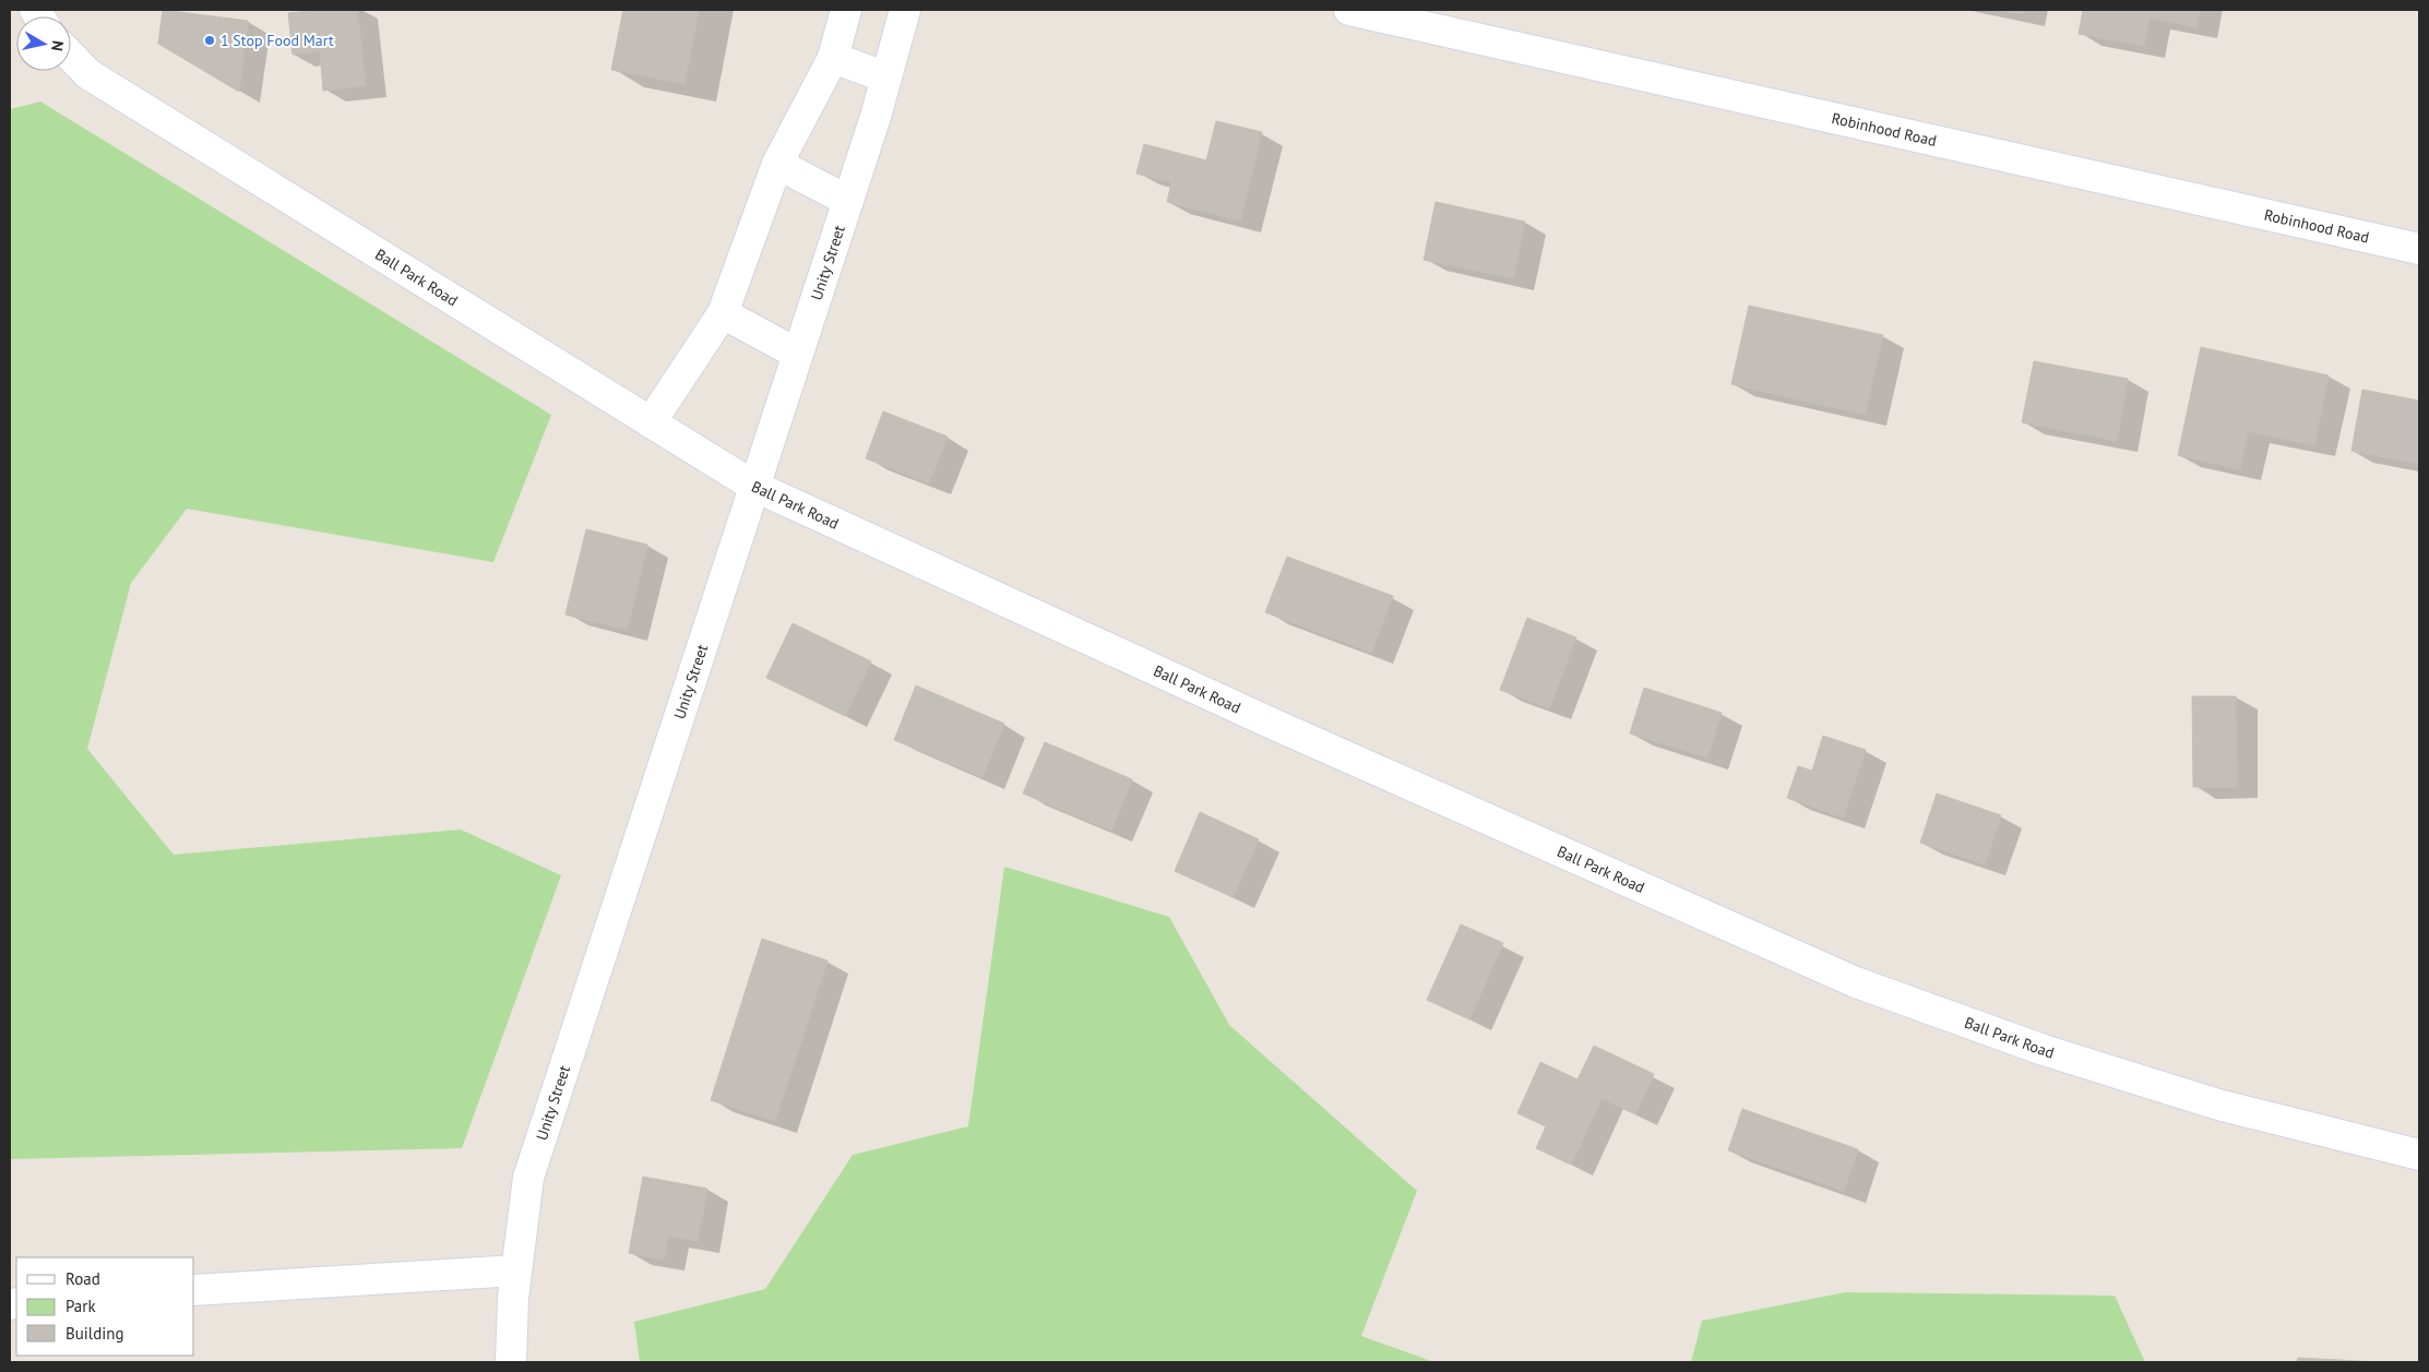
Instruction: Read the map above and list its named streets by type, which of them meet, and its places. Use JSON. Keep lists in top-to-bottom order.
{
  "streets": {
    "street": ["Robinhood Road", "Unity Street", "Ball Park Road"]
  },
  "crossings": [
    ["Unity Street", "Ball Park Road"]
  ],
  "places": ["1 Stop Food Mart"],
  "legend": ["Road", "Park", "Building"],
  "north": "right"
}
